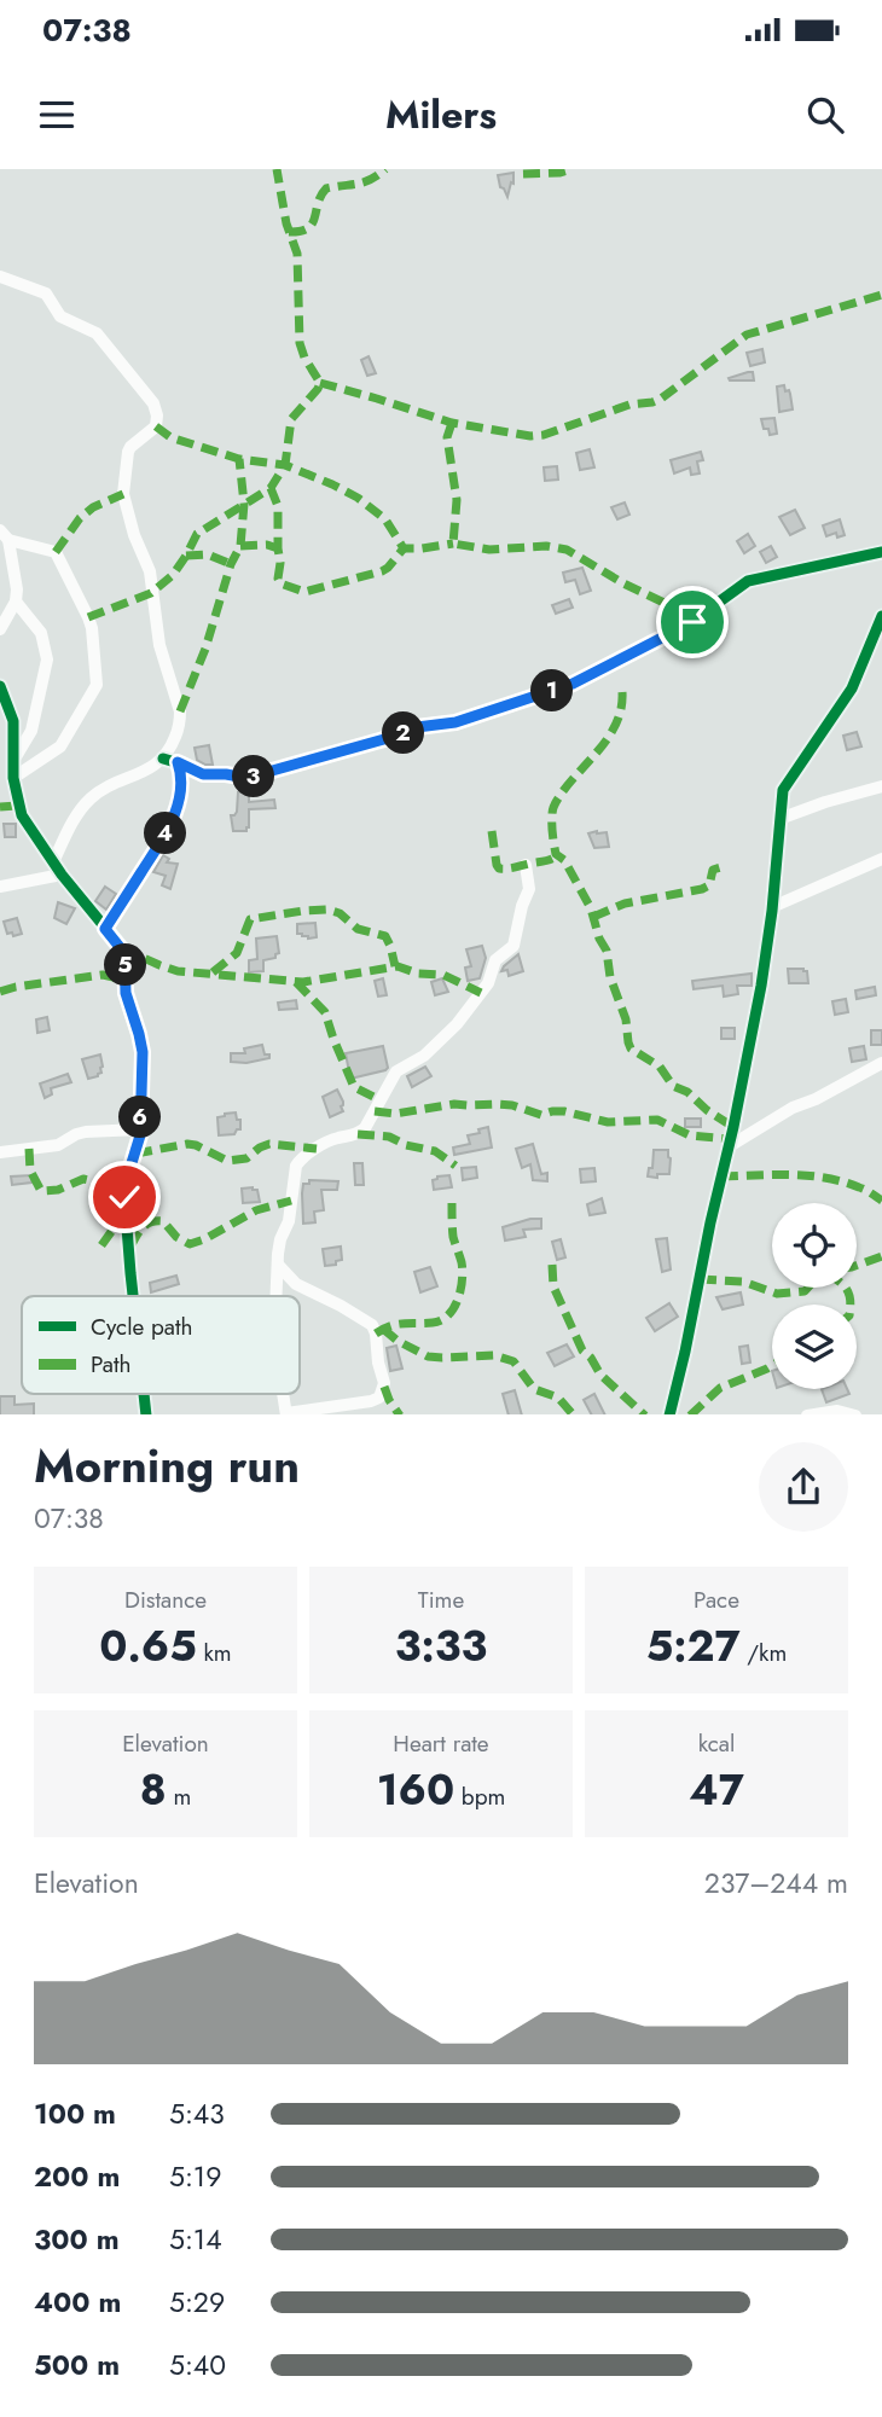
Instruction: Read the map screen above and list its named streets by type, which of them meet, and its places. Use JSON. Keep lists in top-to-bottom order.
{
  "legend": ["Cycle path", "Path"],
  "page": {
    "status": "07:38",
    "header": "Milers",
    "pins": [
      "1",
      "2",
      "3",
      "4",
      "5",
      "6"
    ],
    "heading": ["Morning run", "07:38"],
    "stats": [
      ["Distance", "0.65 km"],
      ["Time", "3:33"],
      ["Pace", "5:27 /km"],
      ["Elevation", "8 m"],
      ["Heart rate", "160 bpm"],
      ["kcal", "47"]
    ],
    "chart": ["Elevation", "237–244 m"],
    "list": [
      {
        "name": "100 m",
        "note": "5:43"
      },
      {
        "name": "200 m",
        "note": "5:19"
      },
      {
        "name": "300 m",
        "note": "5:14"
      },
      {
        "name": "400 m",
        "note": "5:29"
      },
      {
        "name": "500 m",
        "note": "5:40"
      }
    ]
  }
}
